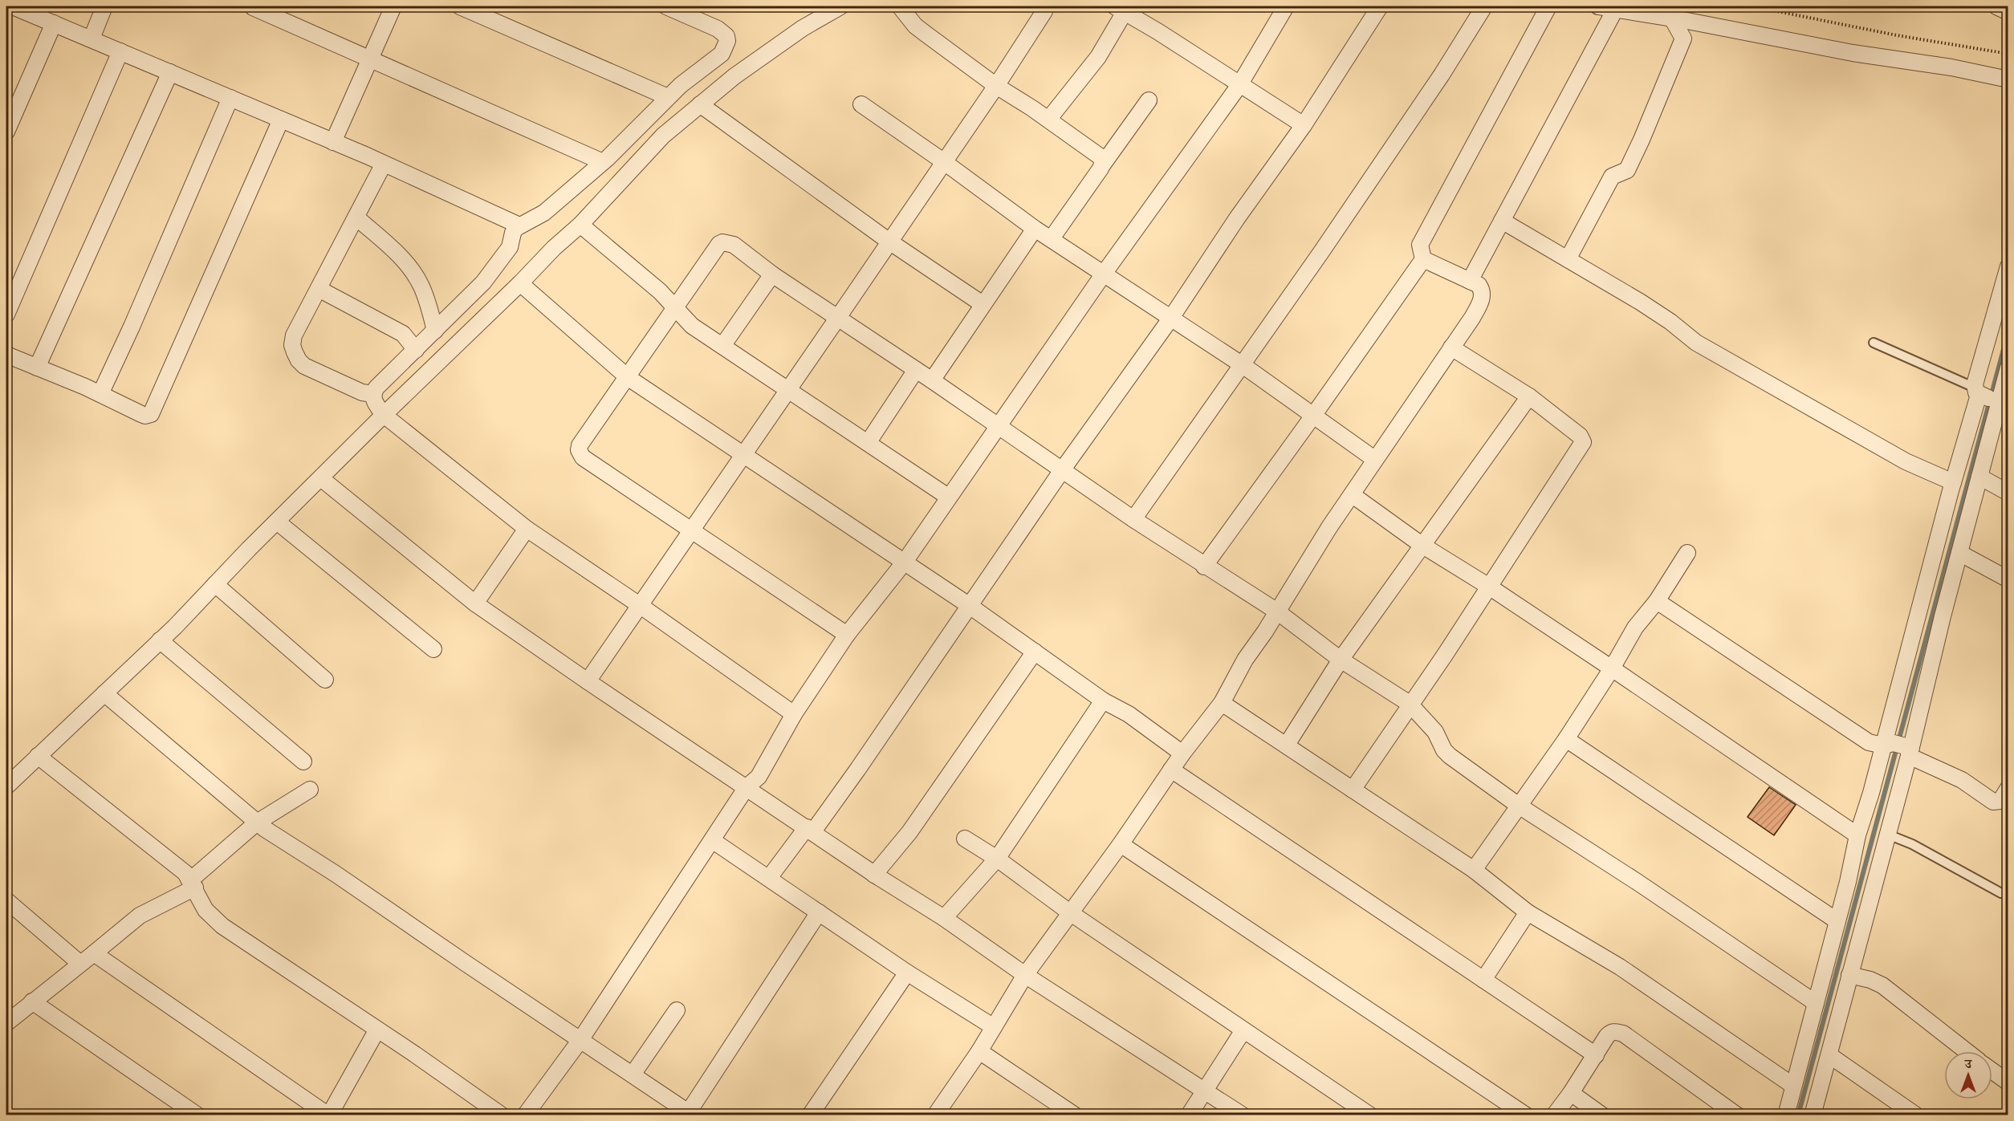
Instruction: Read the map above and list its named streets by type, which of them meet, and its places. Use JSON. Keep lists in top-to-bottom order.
{
  "north": "top"
}
